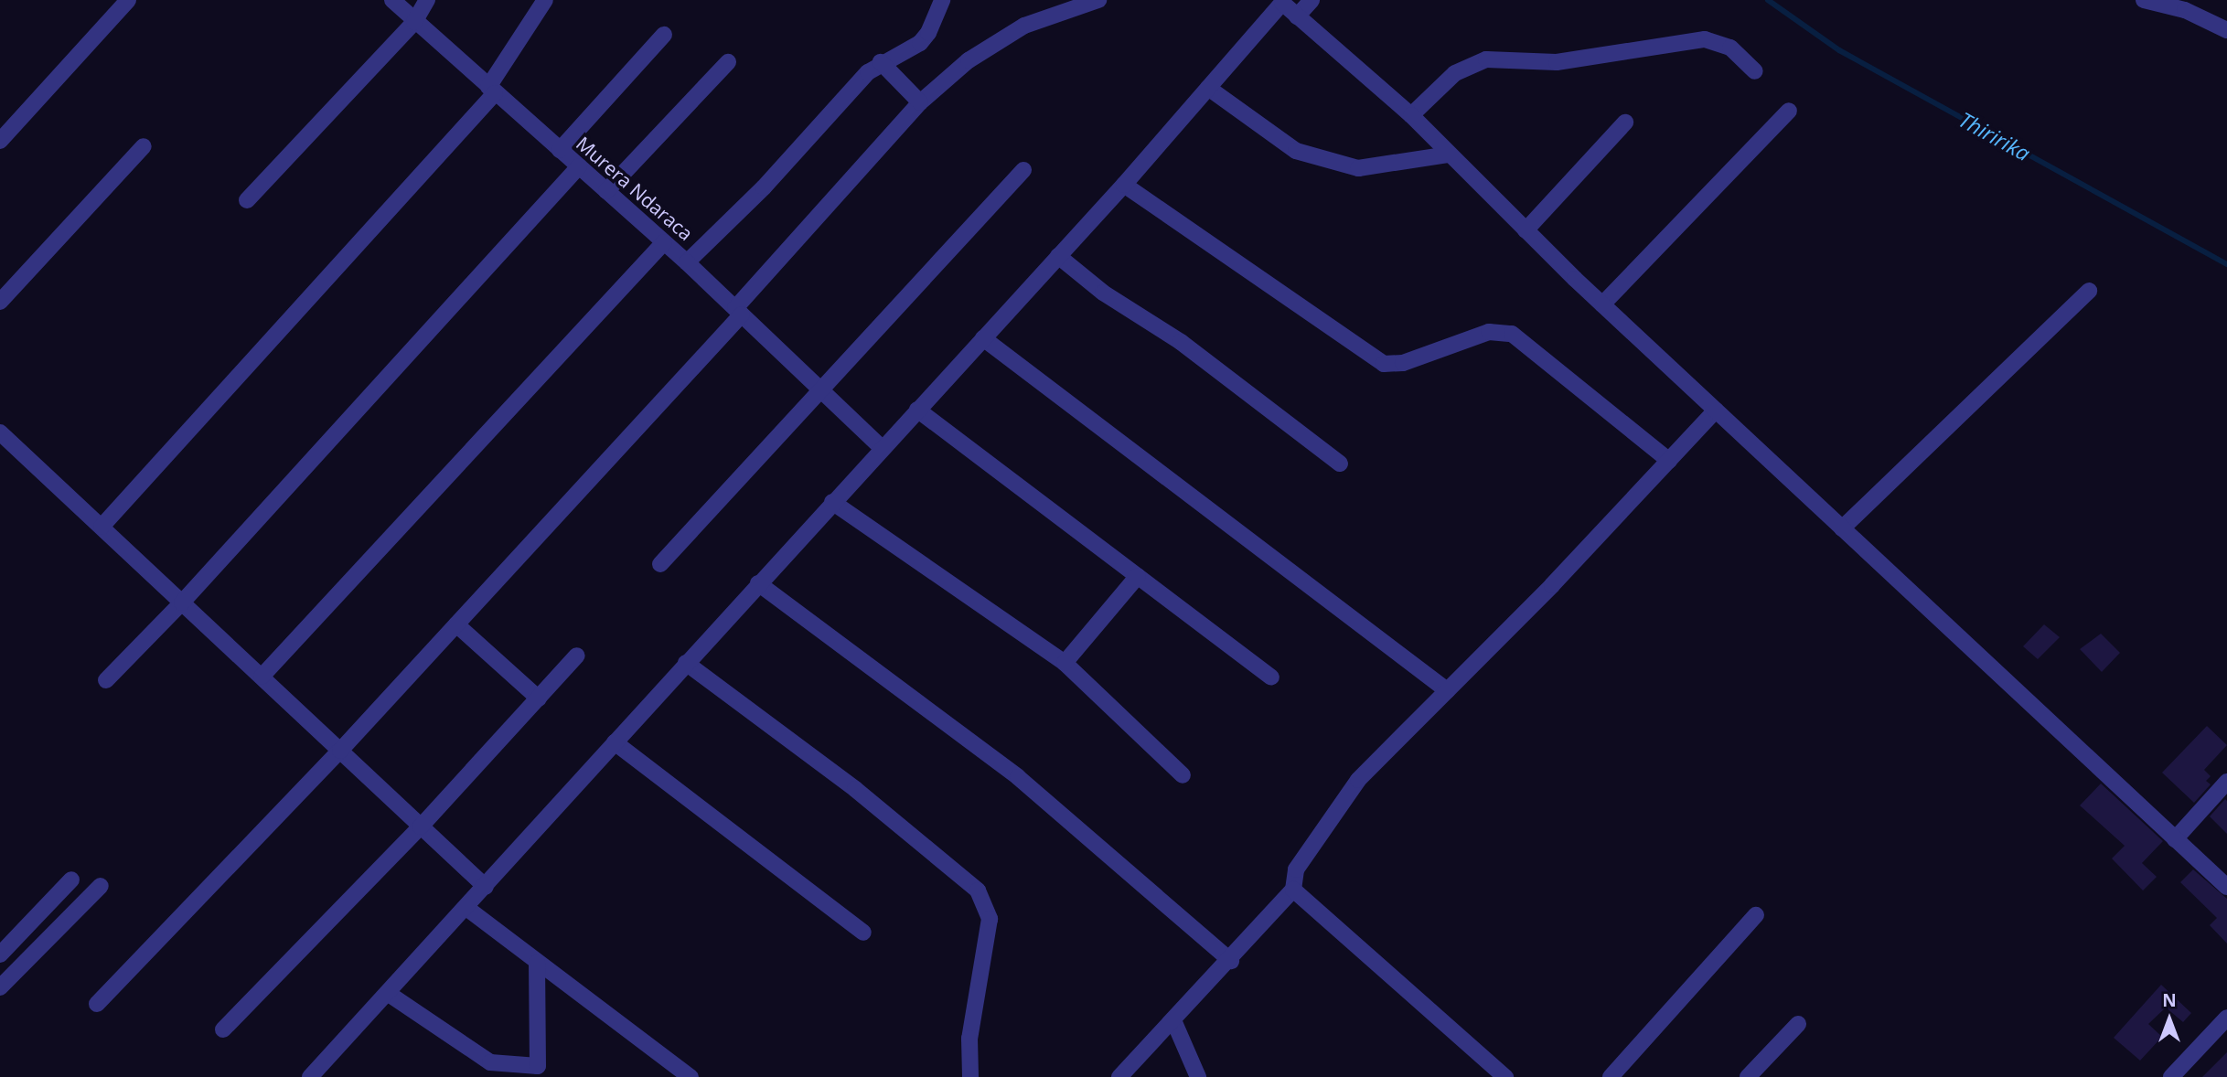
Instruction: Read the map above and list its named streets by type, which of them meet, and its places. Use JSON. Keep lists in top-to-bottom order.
{
  "streets": {
    "street": ["Murera Ndaraca"]
  },
  "water": ["Thiririka"],
  "north": "top"
}
